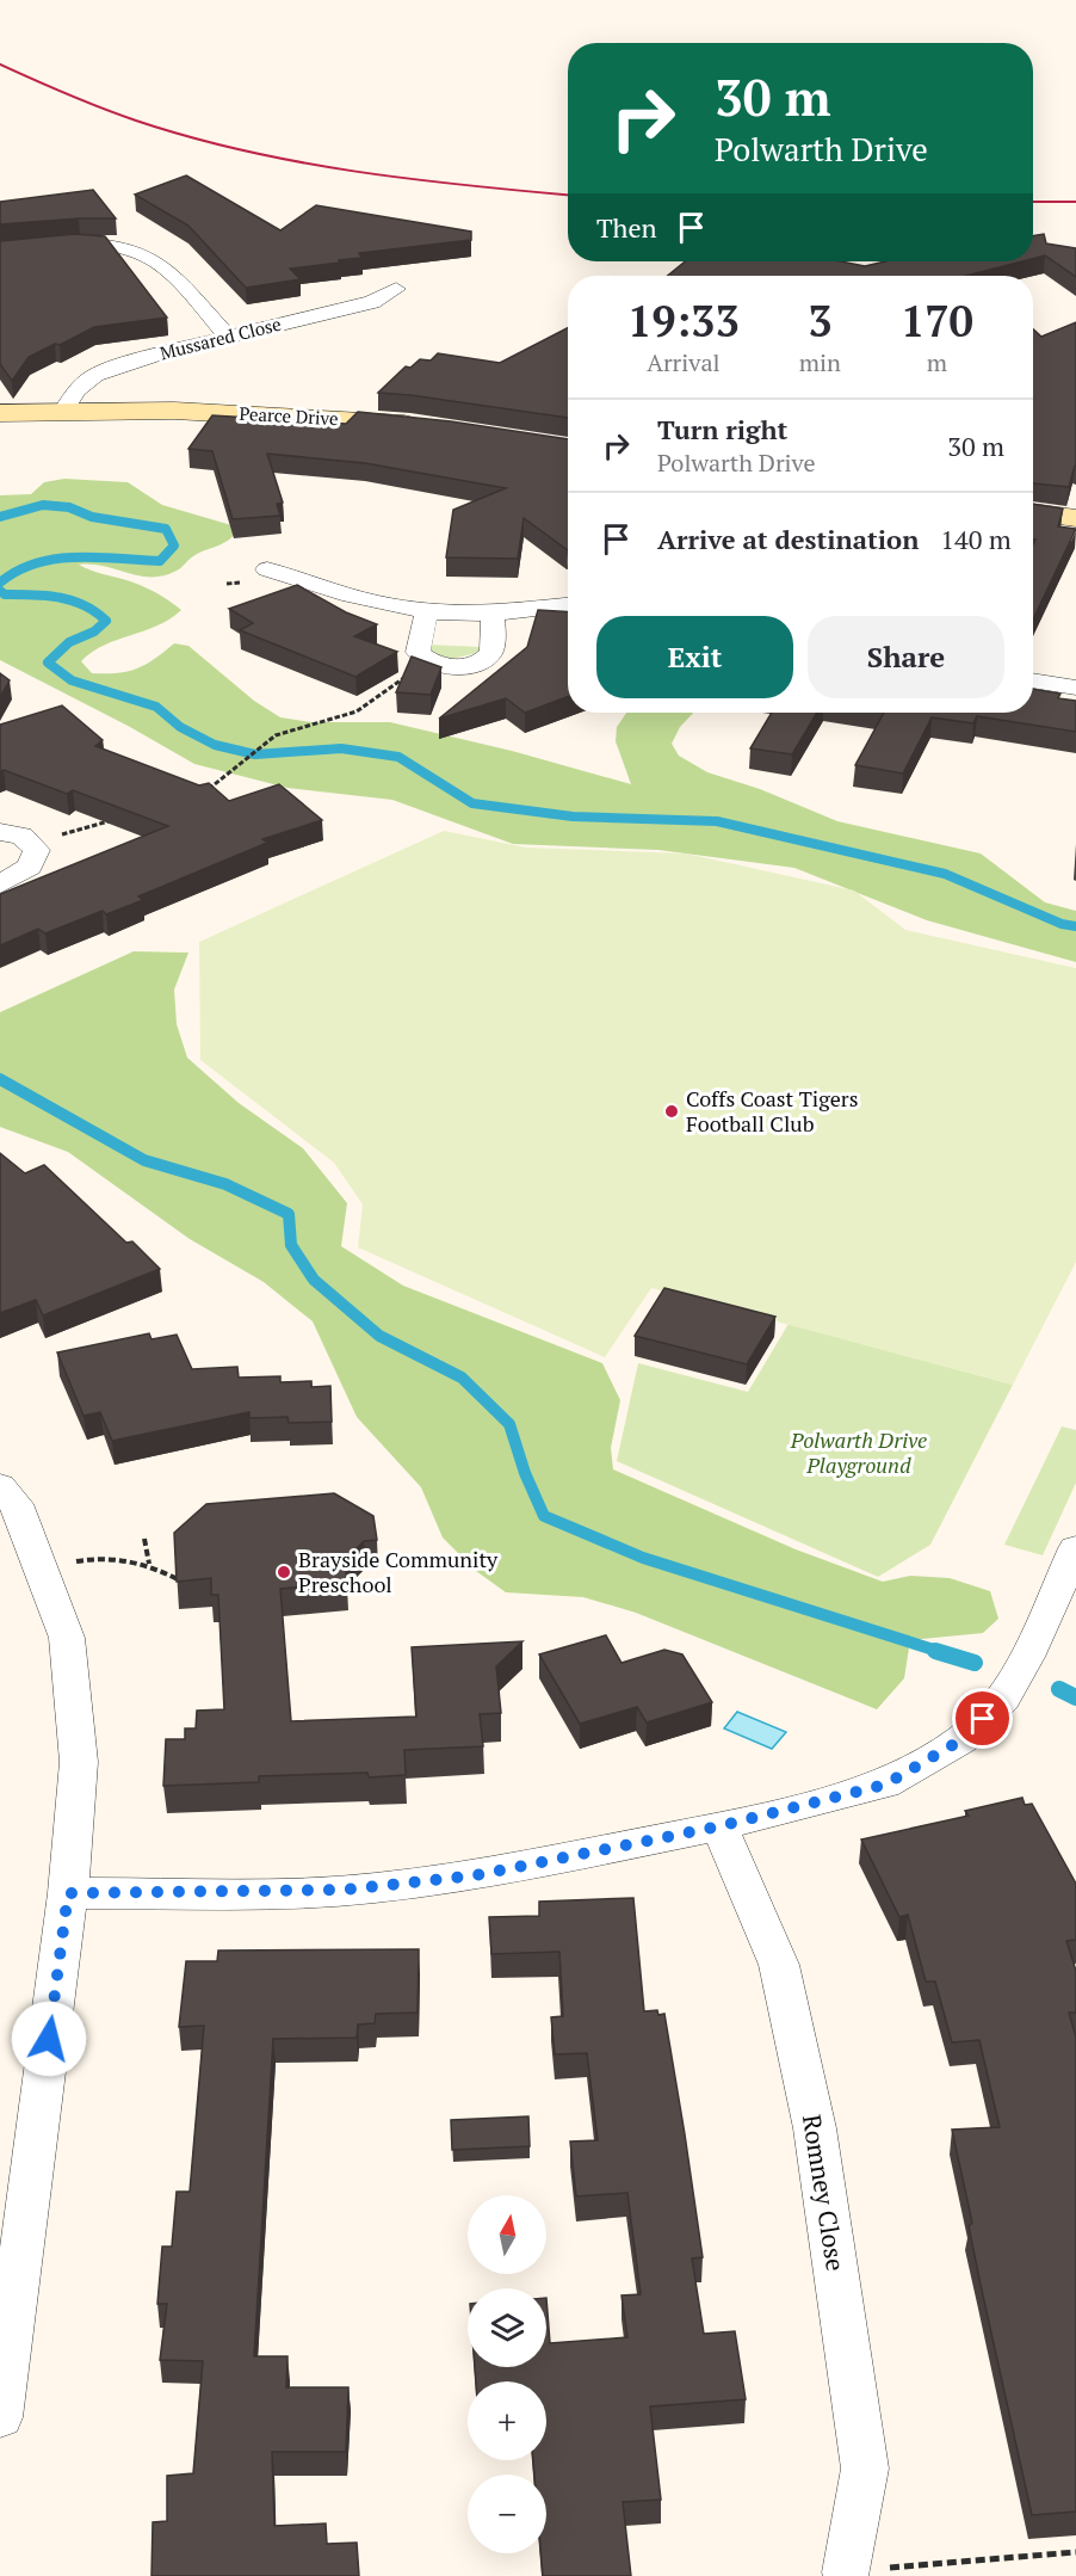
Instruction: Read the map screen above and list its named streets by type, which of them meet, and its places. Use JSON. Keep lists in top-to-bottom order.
{
  "streets": {
    "street": ["Mussared Close", "Pearce Drive", "Romney Close"]
  },
  "crossings": [
    ["Mussared Close", "Pearce Drive"]
  ],
  "parks": ["Polwarth Drive Playground"],
  "places": ["Coffs Coast Tigers Football Club", "Brayside Community Preschool"],
  "north": "top",
  "page": {
    "turn": ["30 m", "Polwarth Drive"],
    "then": "Then",
    "eta": [
      "19:33",
      "Arrival",
      "3",
      "min",
      "170",
      "m"
    ],
    "list": [
      {
        "name": "Turn right",
        "note": "Polwarth Drive",
        "value": "30 m"
      },
      {
        "name": "Arrive at destination",
        "value": "140 m"
      }
    ],
    "buttons": ["Exit", "Share"],
    "map_buttons": ["+", "−"]
  }
}
